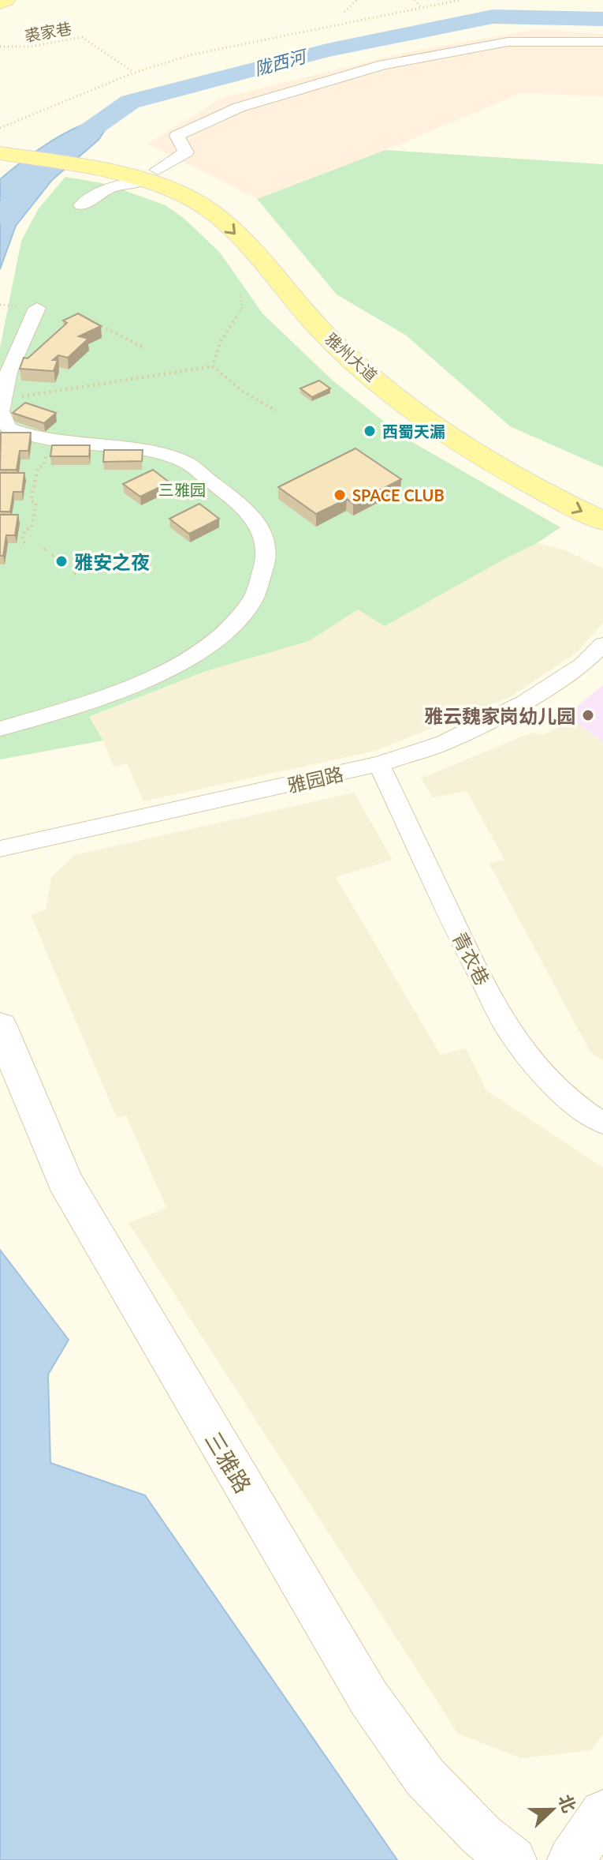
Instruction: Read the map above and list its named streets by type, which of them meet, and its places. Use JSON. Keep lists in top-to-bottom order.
{
  "streets": {
    "main road": ["雅州大道"],
    "street": ["雅园路", "青衣巷", "三雅路"],
    "path": ["裘家巷"]
  },
  "crossings": [
    ["雅园路", "青衣巷"]
  ],
  "water": ["陇西河"],
  "parks": ["三雅园"],
  "places": [
    "西蜀天漏",
    "SPACE CLUB",
    "雅安之夜",
    "雅云魏家岗幼儿园"
  ],
  "north": "right"
}
